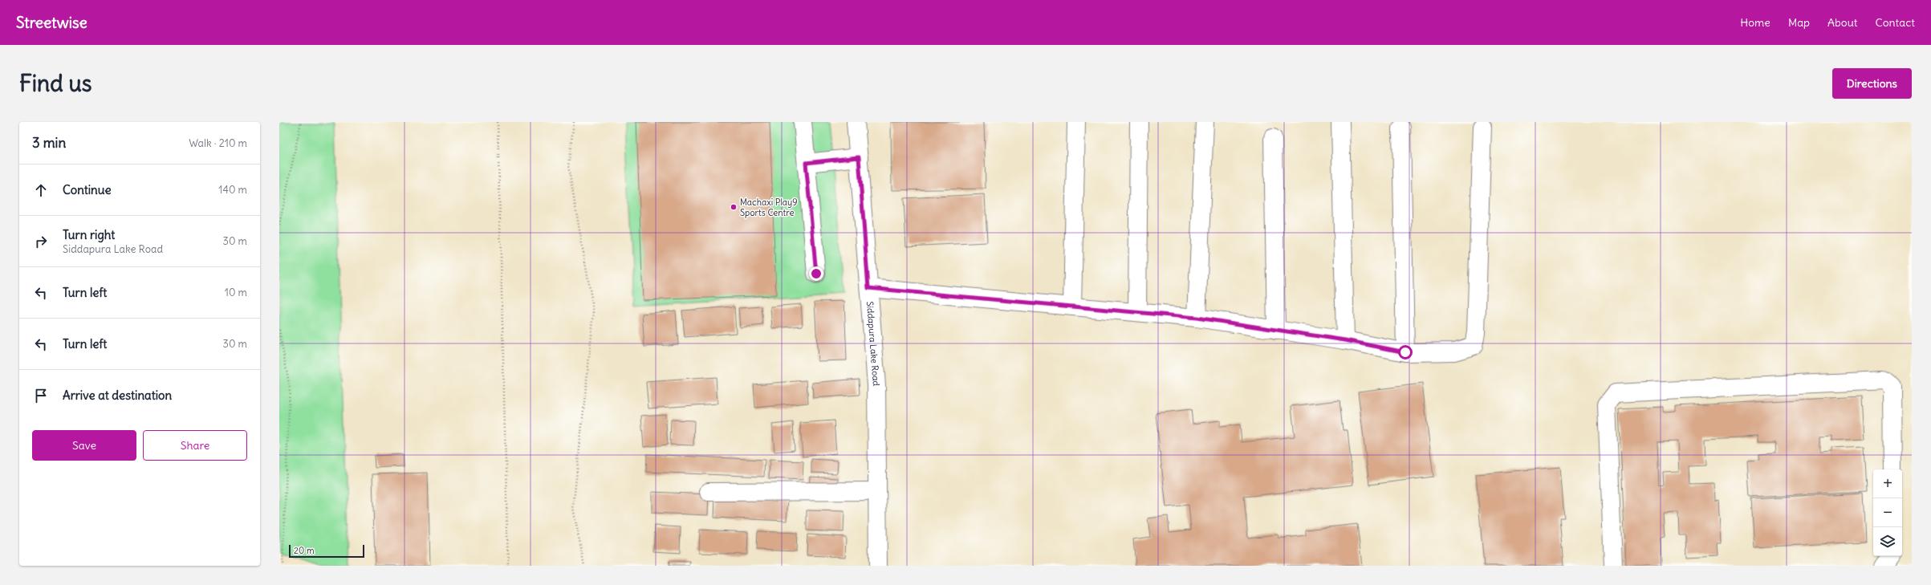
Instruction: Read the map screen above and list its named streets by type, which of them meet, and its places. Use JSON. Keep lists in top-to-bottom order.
{
  "streets": {
    "street": ["Siddapura Lake Road"]
  },
  "places": ["Machaxi Play9 Sports Centre"],
  "scale_bar": "20 m",
  "page": {
    "header": "Streetwise",
    "nav": [
      "Home",
      "Map",
      "About",
      "Contact"
    ],
    "buttons": [
      "Directions",
      ["Save", "Share"]
    ],
    "title": "Find us",
    "heading": ["3 min", "Walk · 210 m"],
    "list": [
      ["Continue", "140 m"],
      ["Turn right", "Siddapura Lake Road", "30 m"],
      ["Turn left", "10 m"],
      ["Turn left", "30 m"],
      "Arrive at destination"
    ],
    "map_buttons": ["+", "−"],
    "scale": "20 m"
  }
}
